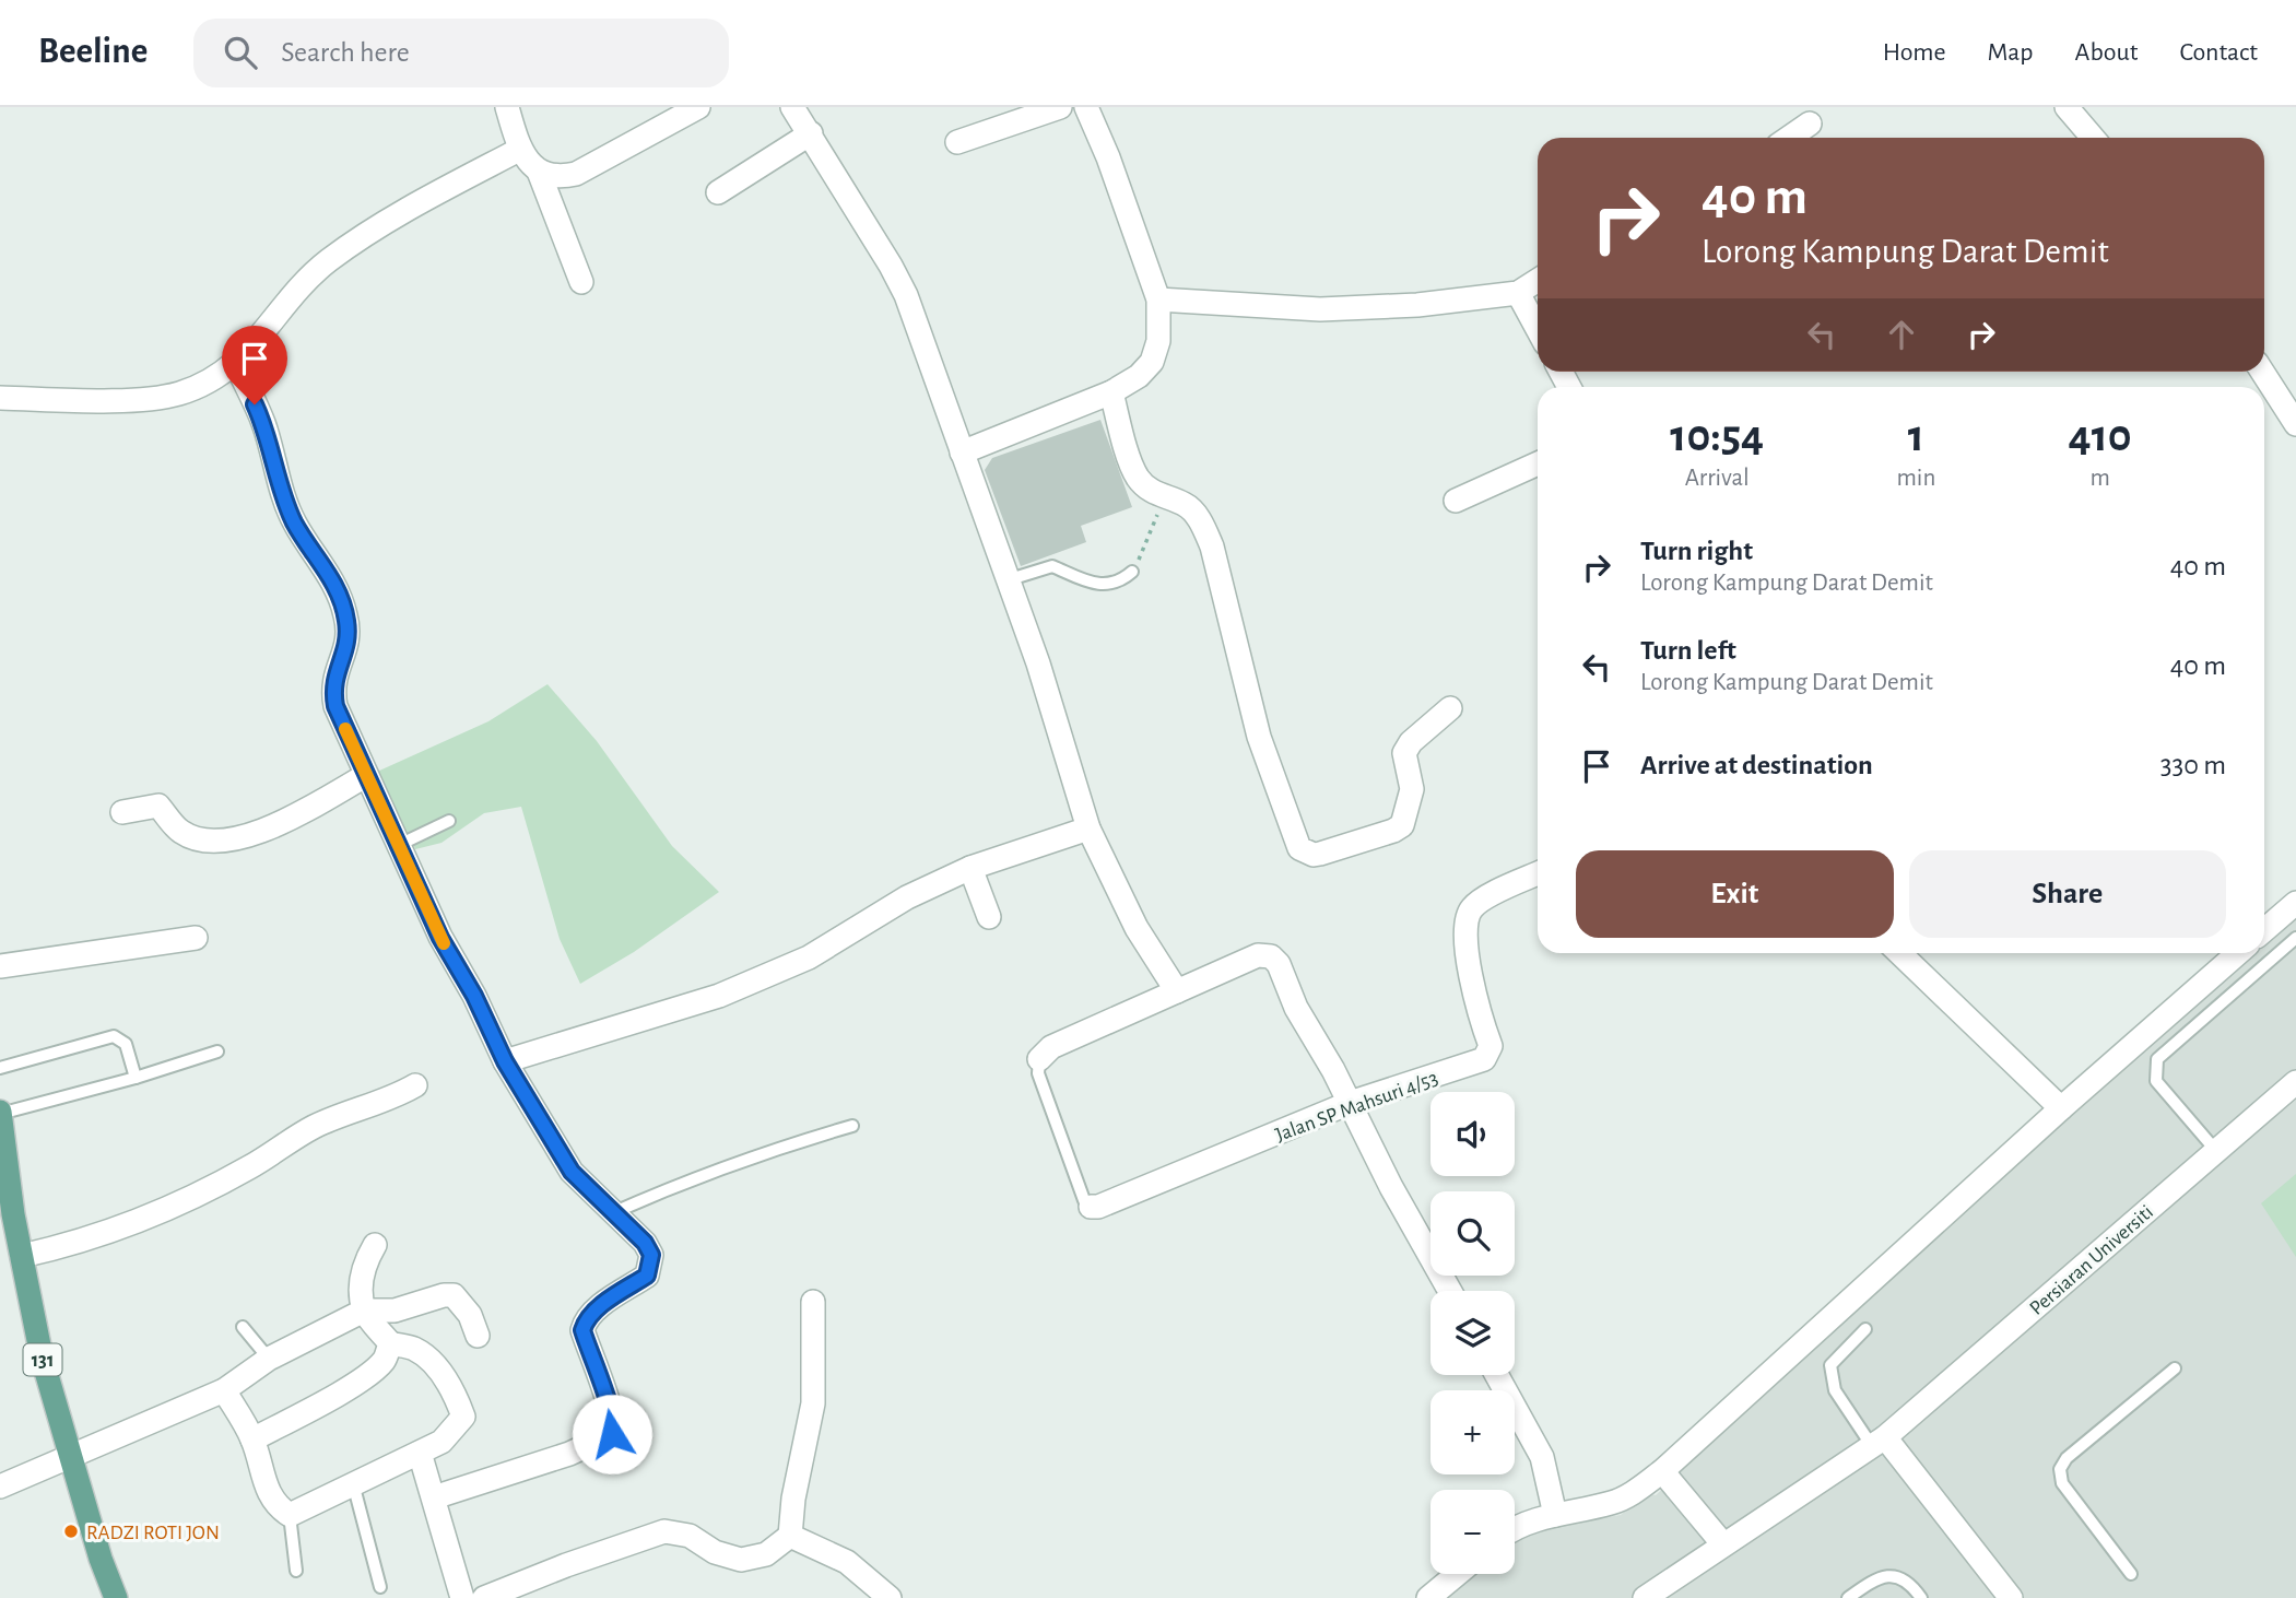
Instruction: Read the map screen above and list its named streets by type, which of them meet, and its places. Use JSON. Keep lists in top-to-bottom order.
{
  "streets": {
    "main road": ["131"],
    "street": ["Jalan SP Mahsuri 4/53", "Persiaran Universiti"]
  },
  "places": ["RADZI ROTI JON"],
  "page": {
    "header": "Beeline",
    "search": "Search here",
    "nav": [
      "Home",
      "Map",
      "About",
      "Contact"
    ],
    "turn": ["40 m", "Lorong Kampung Darat Demit"],
    "eta": [
      "10:54",
      "Arrival",
      "1",
      "min",
      "410",
      "m"
    ],
    "list": [
      {
        "name": "Turn right",
        "note": "Lorong Kampung Darat Demit",
        "value": "40 m"
      },
      {
        "name": "Turn left",
        "note": "Lorong Kampung Darat Demit",
        "value": "40 m"
      },
      {
        "name": "Arrive at destination",
        "value": "330 m"
      }
    ],
    "buttons": ["Exit", "Share"],
    "map_buttons": ["+", "−"]
  }
}
